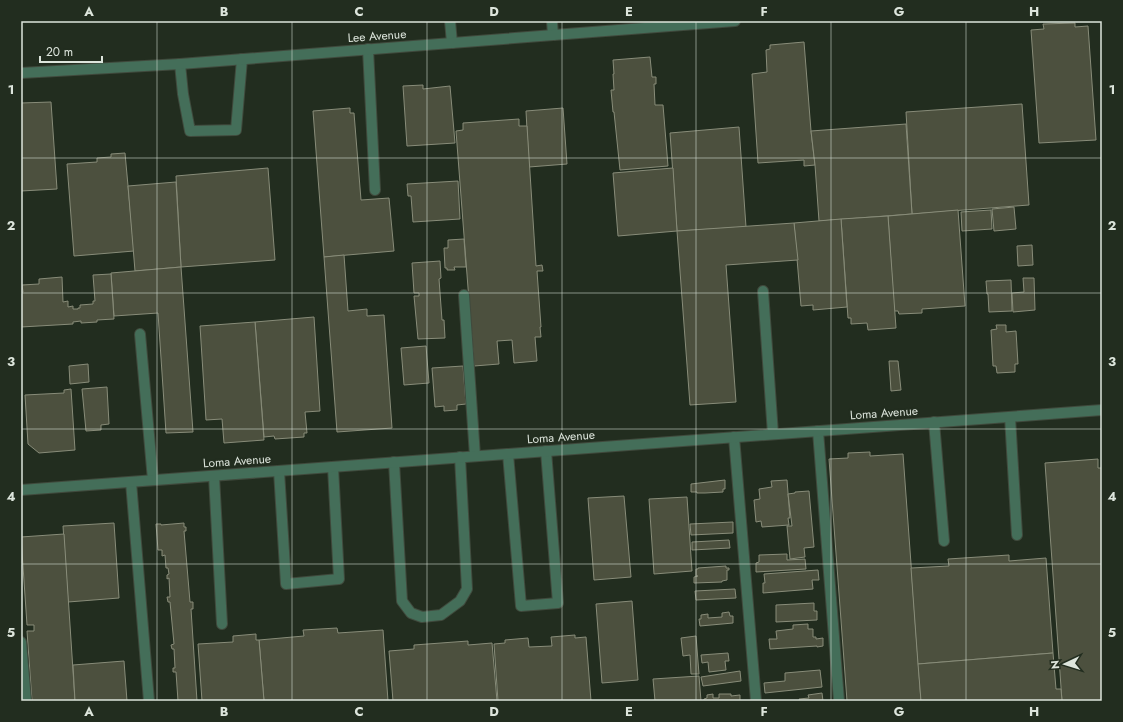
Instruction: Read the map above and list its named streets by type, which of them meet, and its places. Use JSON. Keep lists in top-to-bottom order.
{
  "streets": {
    "street": ["Lee Avenue", "Loma Avenue"]
  },
  "scale_bar": "20 m",
  "north": "left",
  "grid": {
    "columns": [
      "A",
      "B",
      "C",
      "D",
      "E",
      "F",
      "G",
      "H"
    ],
    "rows": [
      "1",
      "2",
      "3",
      "4",
      "5"
    ]
  }
}
